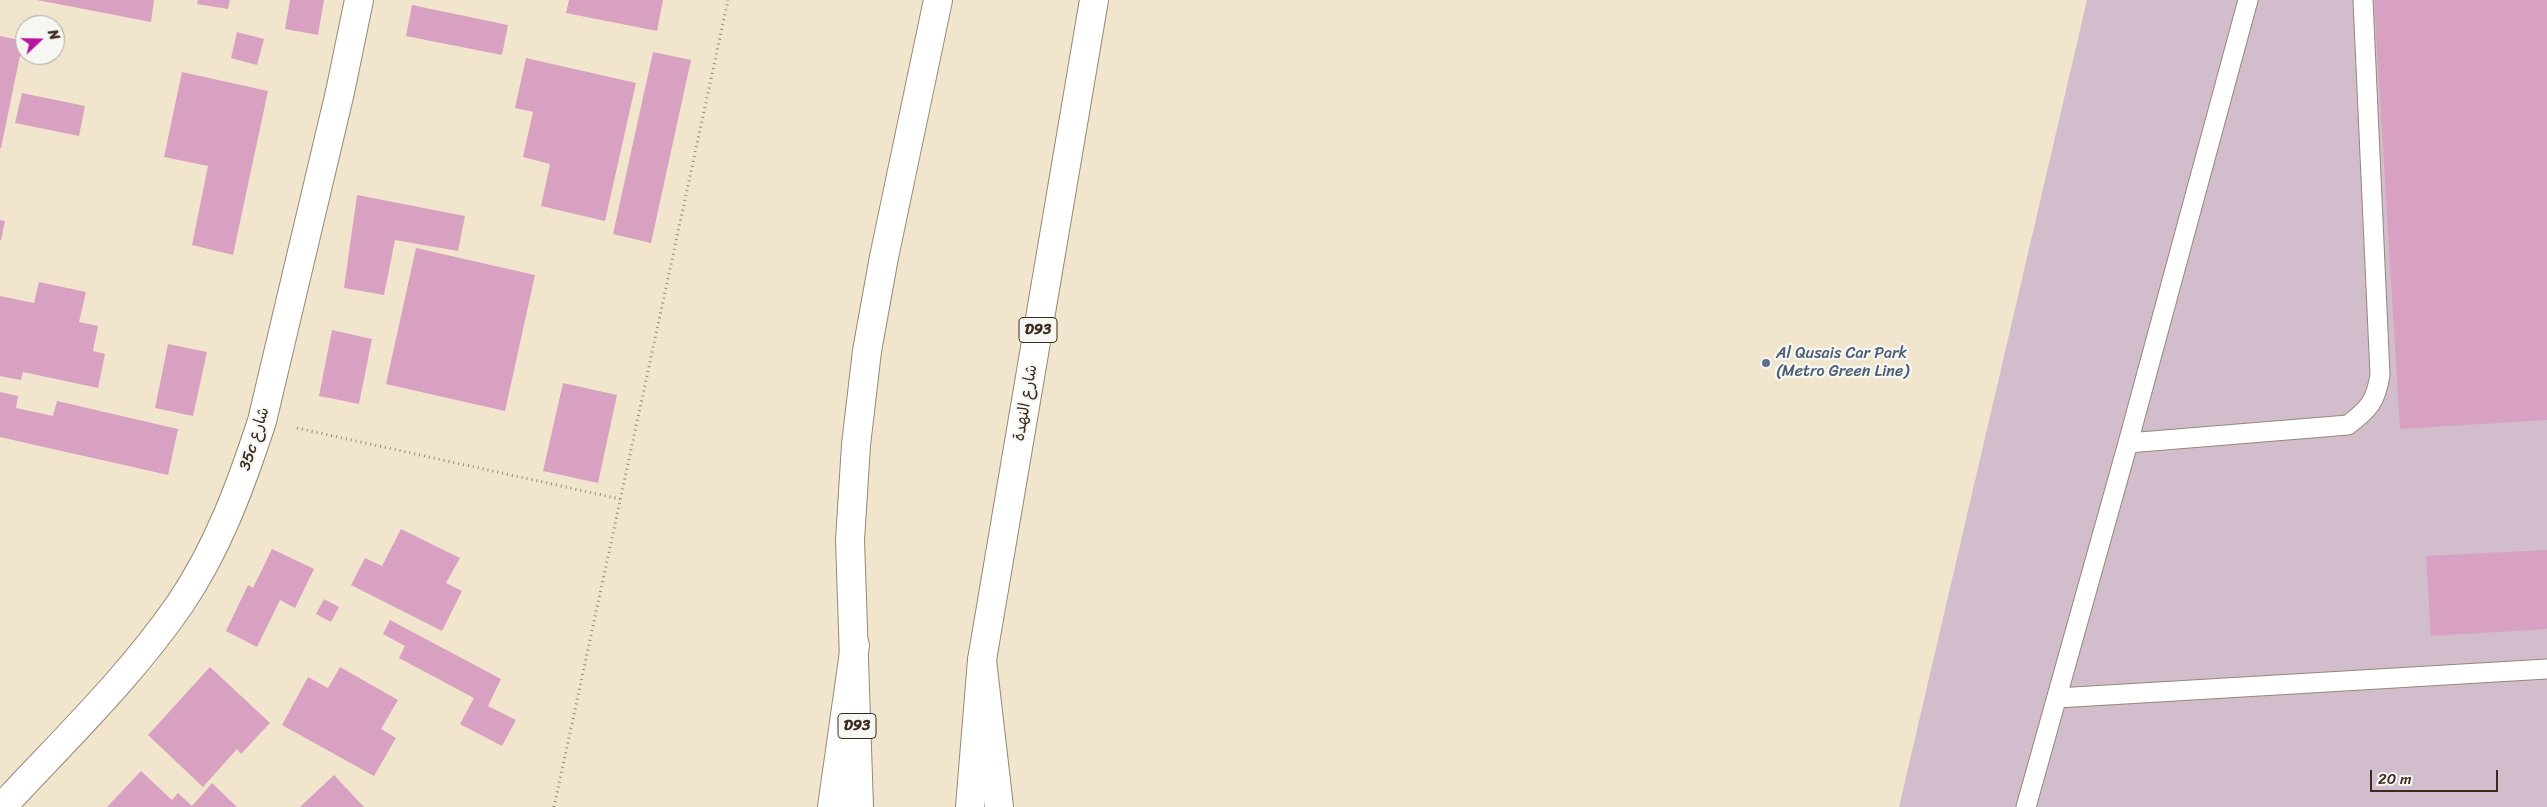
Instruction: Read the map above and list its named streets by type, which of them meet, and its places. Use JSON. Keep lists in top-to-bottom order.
{
  "streets": {
    "main road": ["D93", "شارع النهدة", "35c شارع"]
  },
  "places": ["Al Qusais Car Park (Metro Green Line)"],
  "scale_bar": "20 m",
  "north": "right"
}
